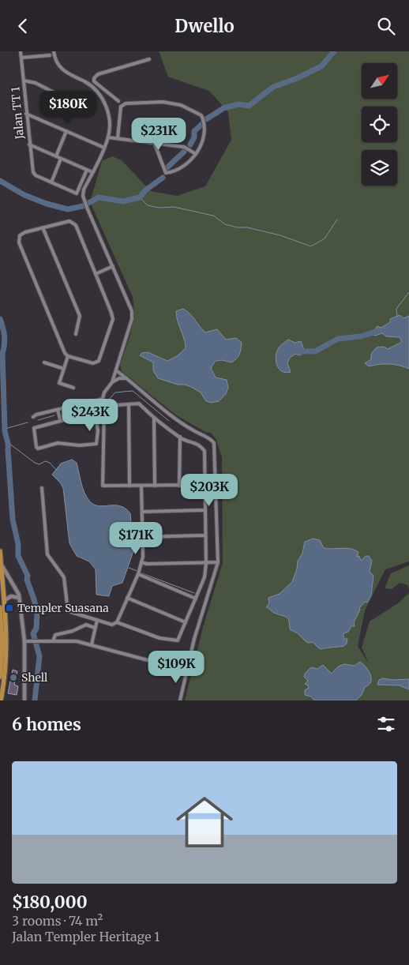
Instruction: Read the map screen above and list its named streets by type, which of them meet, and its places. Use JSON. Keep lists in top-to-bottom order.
{
  "streets": {
    "street": ["Jalan TT 1"]
  },
  "places": {
    "transit": ["Templer Suasana"],
    "other": ["Shell"]
  },
  "north": "top right",
  "page": {
    "header": "Dwello",
    "price": [
      "$180K",
      "$231K",
      "$243K",
      "$203K",
      "$171K",
      "$109K"
    ],
    "heading": "6 homes",
    "list": [
      {
        "name": "$180,000",
        "note": "3 rooms · 74 m² · Jalan Templer Heritage 1"
      }
    ]
  }
}
